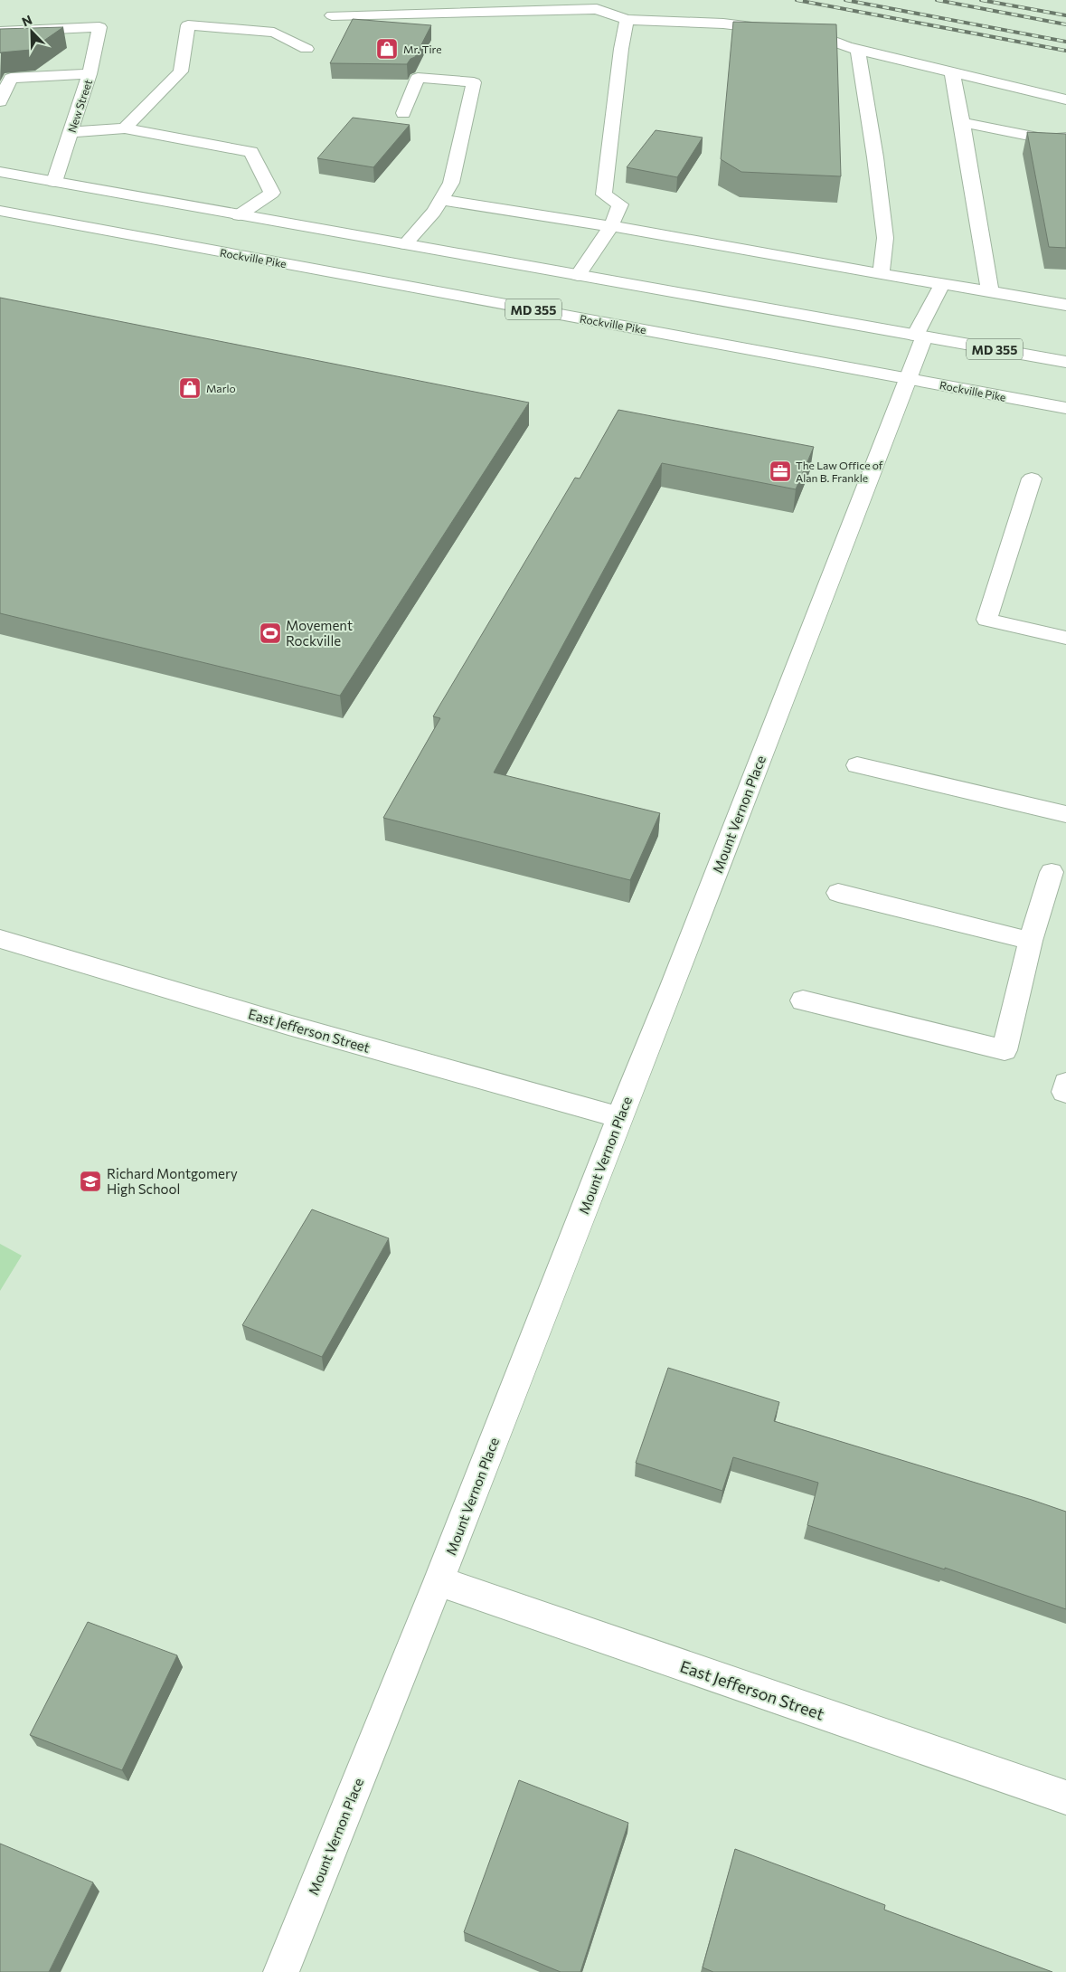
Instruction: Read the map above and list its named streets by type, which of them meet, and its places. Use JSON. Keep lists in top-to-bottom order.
{
  "streets": {
    "street": [
      "New Street",
      "Rockville Pike",
      "MD 355",
      "Mount Vernon Place",
      "East Jefferson Street"
    ]
  },
  "crossings": [
    ["New Street", "MD 355"],
    ["Rockville Pike", "Mount Vernon Place"],
    ["MD 355", "Mount Vernon Place"],
    ["Mount Vernon Place", "East Jefferson Street"]
  ],
  "places": {
    "shop": ["Mr. Tire", "Marlo"],
    "office": ["The Law Office of Alan B. Frankle"],
    "sports": ["Movement Rockville"],
    "school or university": ["Richard Montgomery High School"]
  },
  "north": "top left"
}
